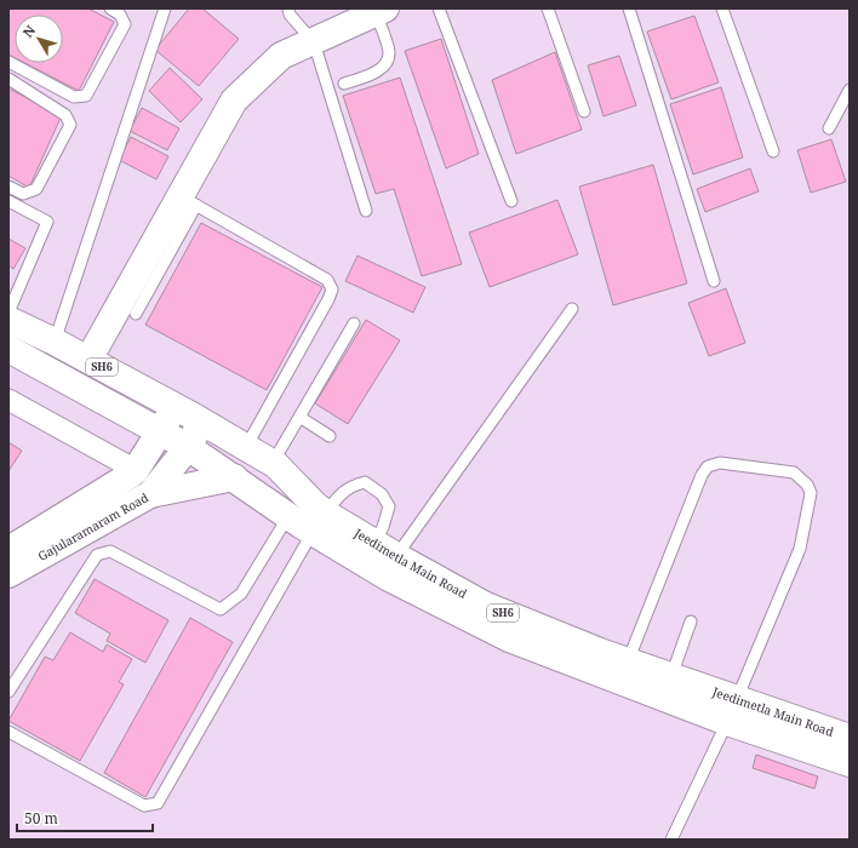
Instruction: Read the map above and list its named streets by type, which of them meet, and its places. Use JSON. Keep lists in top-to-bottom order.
{
  "streets": {
    "main road": ["SH6", "Gajularamaram Road", "Jeedimetla Main Road"]
  },
  "crossings": [
    ["Gajularamaram Road", "Jeedimetla Main Road"]
  ],
  "scale_bar": "50 m",
  "north": "top left"
}
